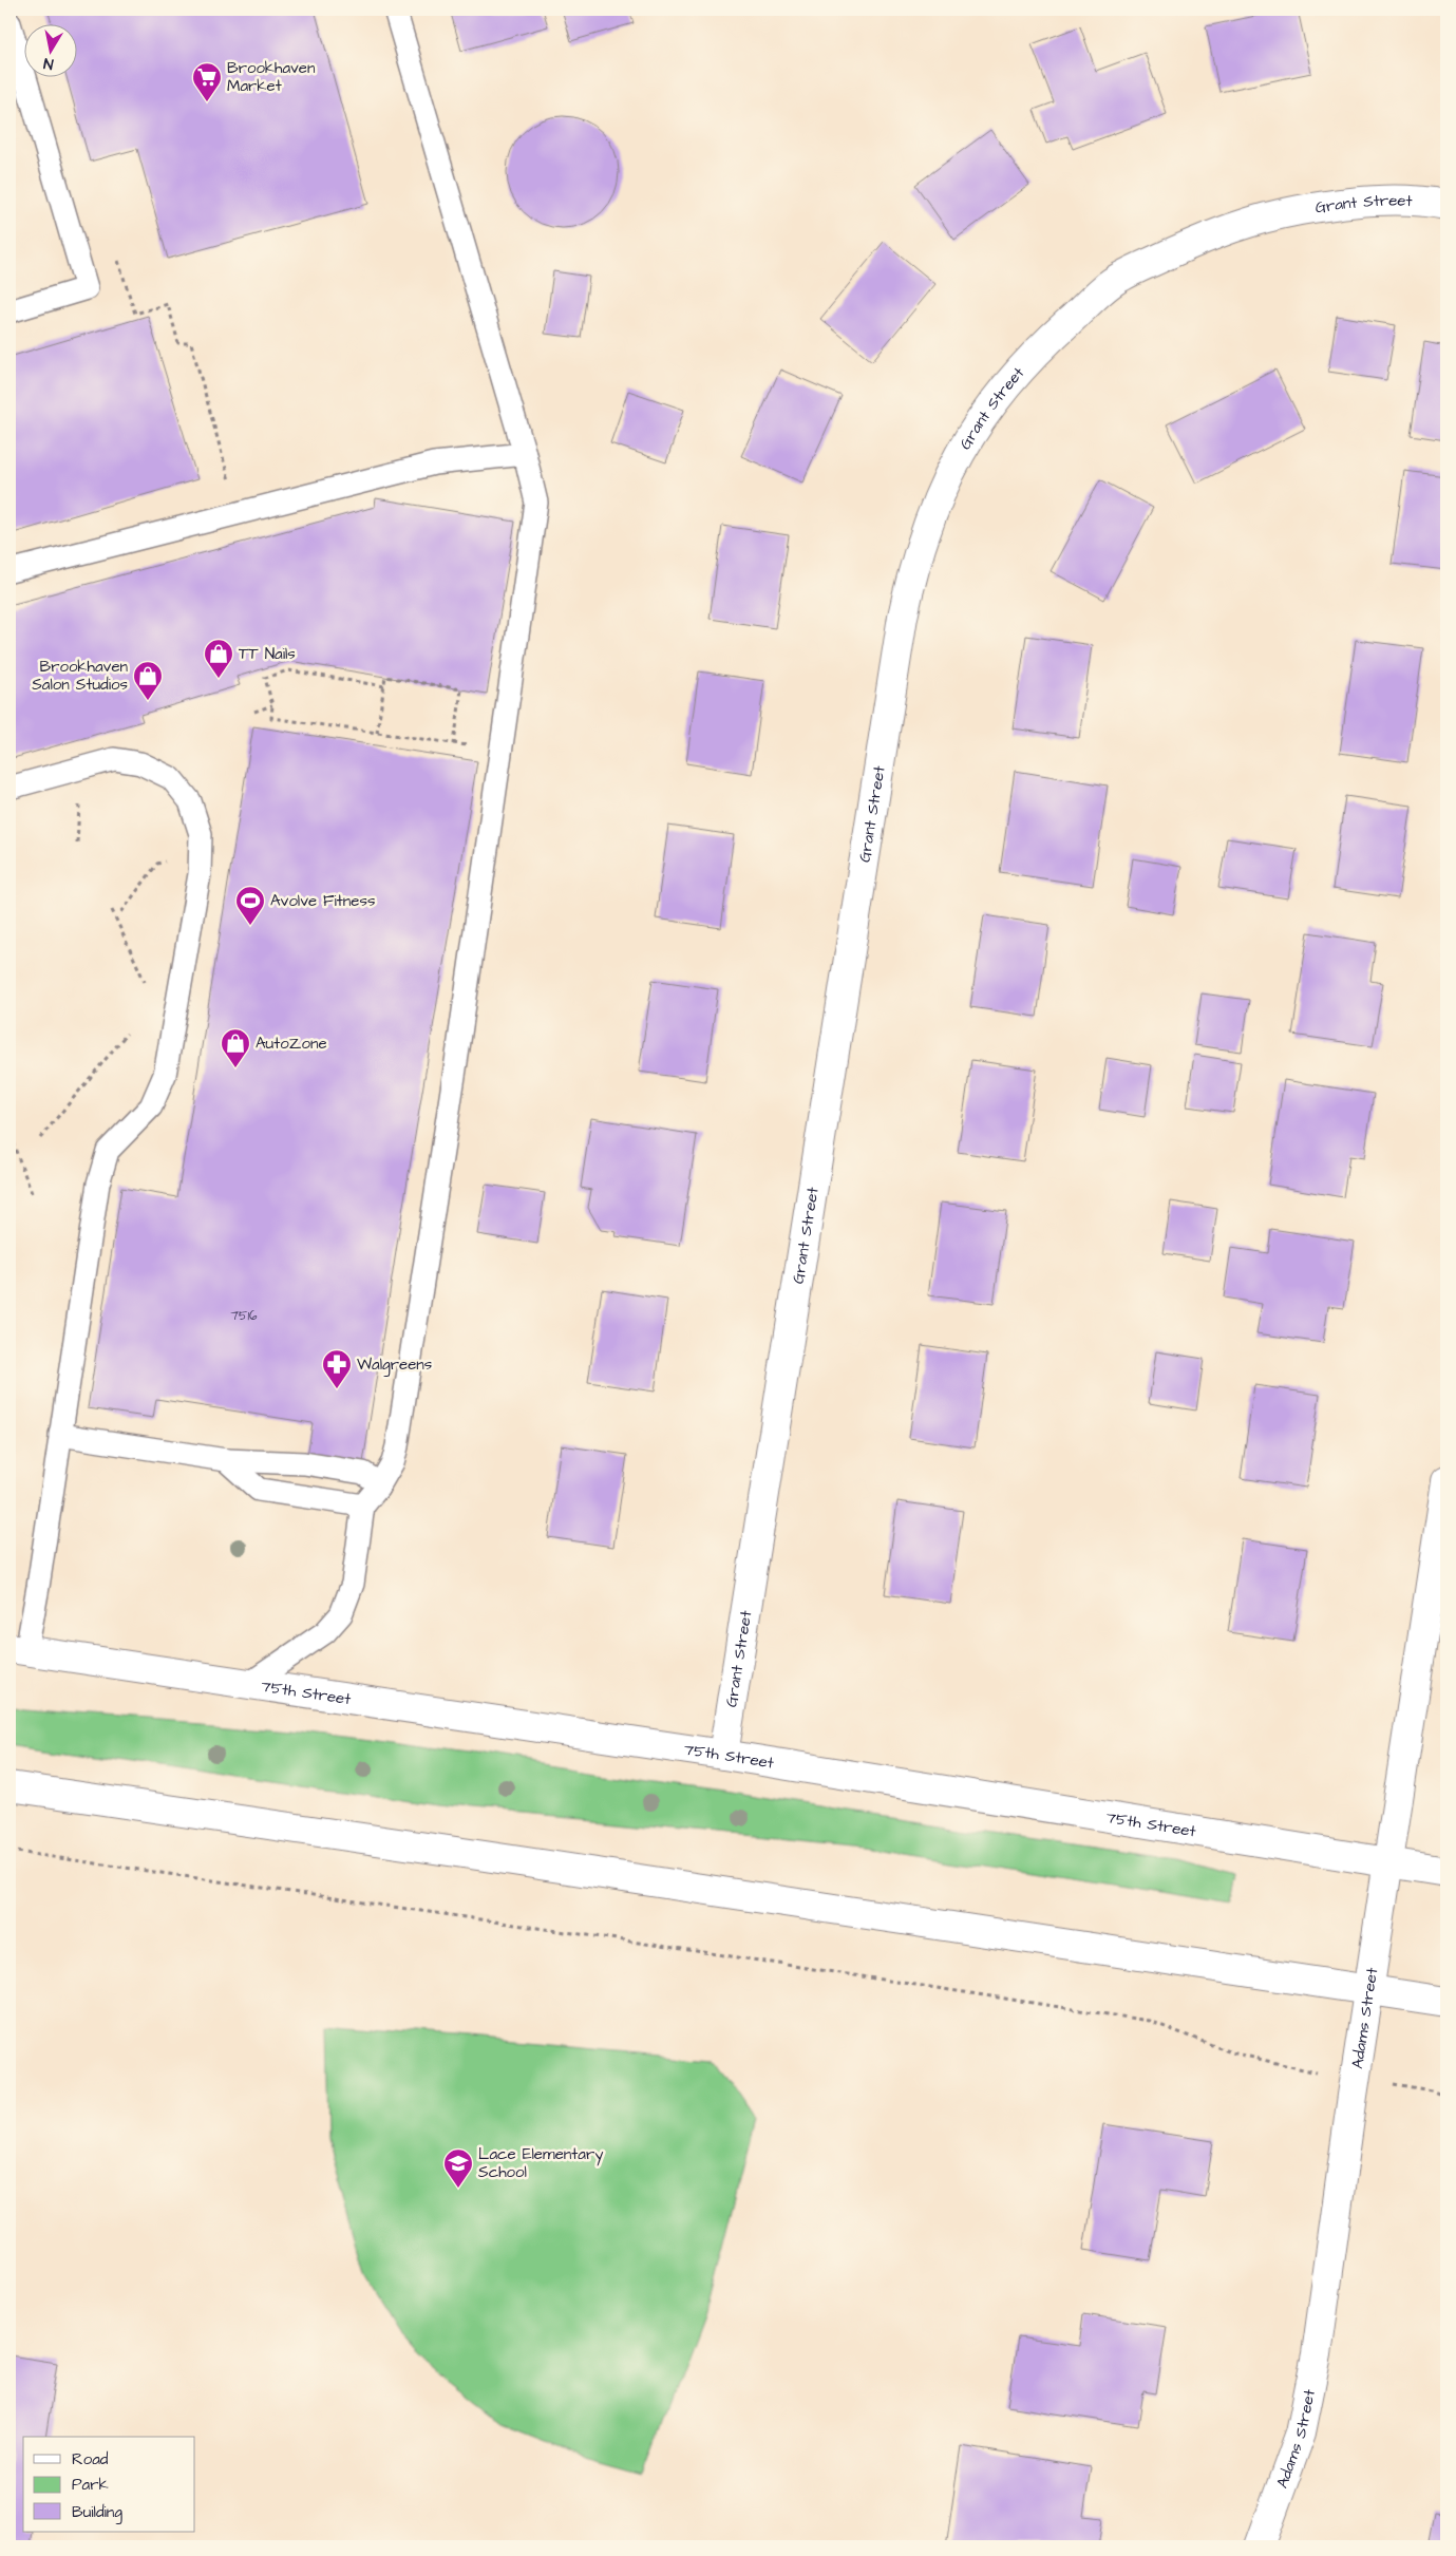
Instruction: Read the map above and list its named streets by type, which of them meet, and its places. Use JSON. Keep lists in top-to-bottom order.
{
  "streets": {
    "street": ["Grant Street", "75th Street", "Adams Street"]
  },
  "crossings": [
    ["Grant Street", "75th Street"],
    ["75th Street", "Adams Street"]
  ],
  "places": {
    "supermarket": ["Brookhaven Market"],
    "shop": ["TT Nails", "Brookhaven Salon Studios", "AutoZone"],
    "sports": ["Avolve Fitness"],
    "pharmacy": ["Walgreens"],
    "school or university": ["Lace Elementary School"]
  },
  "house_numbers": ["7516"],
  "legend": ["Road", "Park", "Building"],
  "north": "bottom"
}
